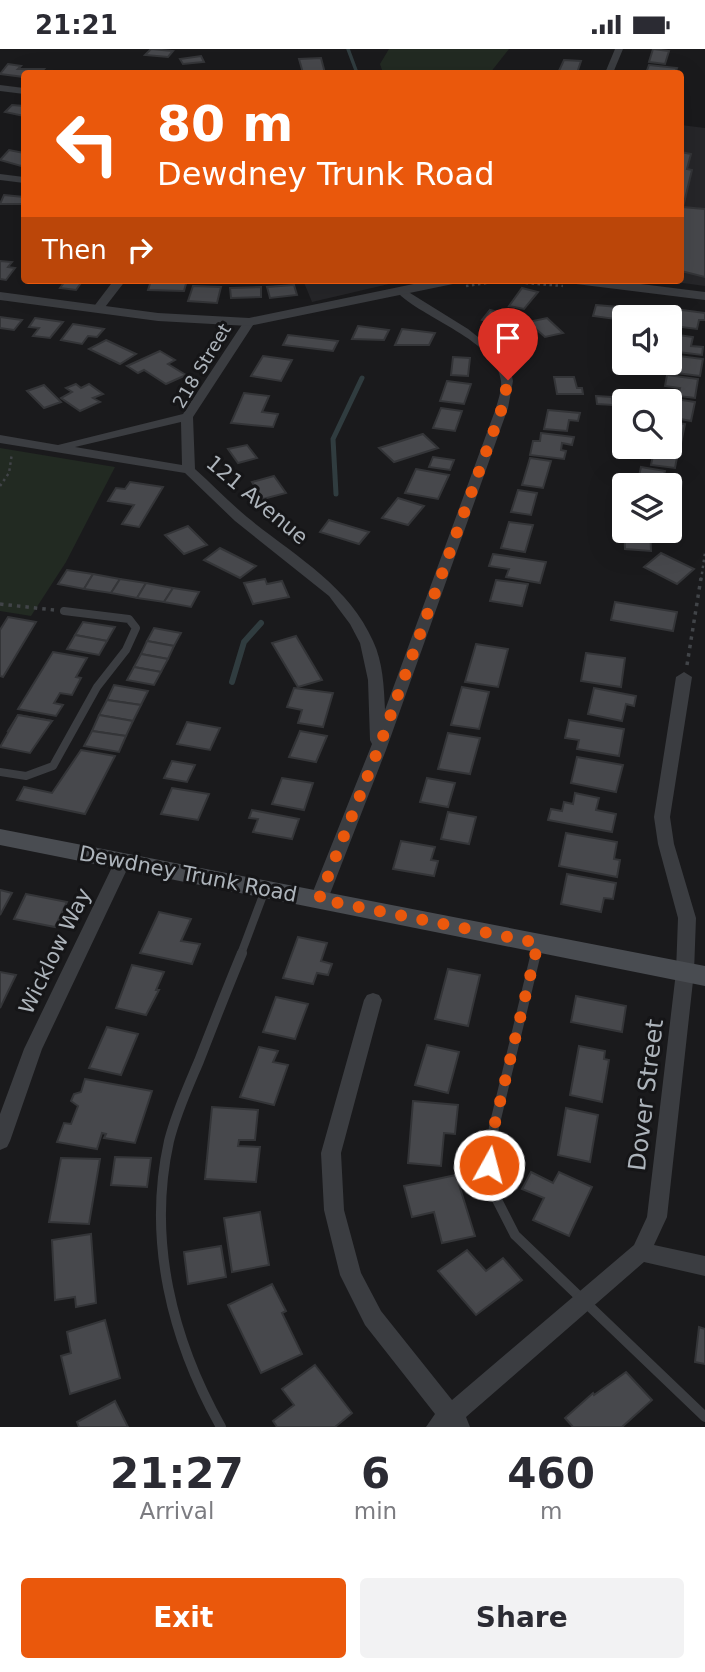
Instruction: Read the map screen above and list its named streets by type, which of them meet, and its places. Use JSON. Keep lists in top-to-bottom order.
{
  "streets": {
    "main road": ["Dewdney Trunk Road"],
    "street": [
      "218 Street",
      "121 Avenue",
      "Wicklow Way",
      "Dover Street"
    ]
  },
  "crossings": [
    ["218 Street", "121 Avenue"],
    ["Dewdney Trunk Road", "Wicklow Way"],
    ["Dewdney Trunk Road", "Dover Street"]
  ],
  "page": {
    "status": "21:21",
    "turn": ["80 m", "Dewdney Trunk Road"],
    "then": "Then",
    "eta": [
      "21:27",
      "Arrival",
      "6",
      "min",
      "460",
      "m"
    ],
    "buttons": ["Exit", "Share"]
  }
}
